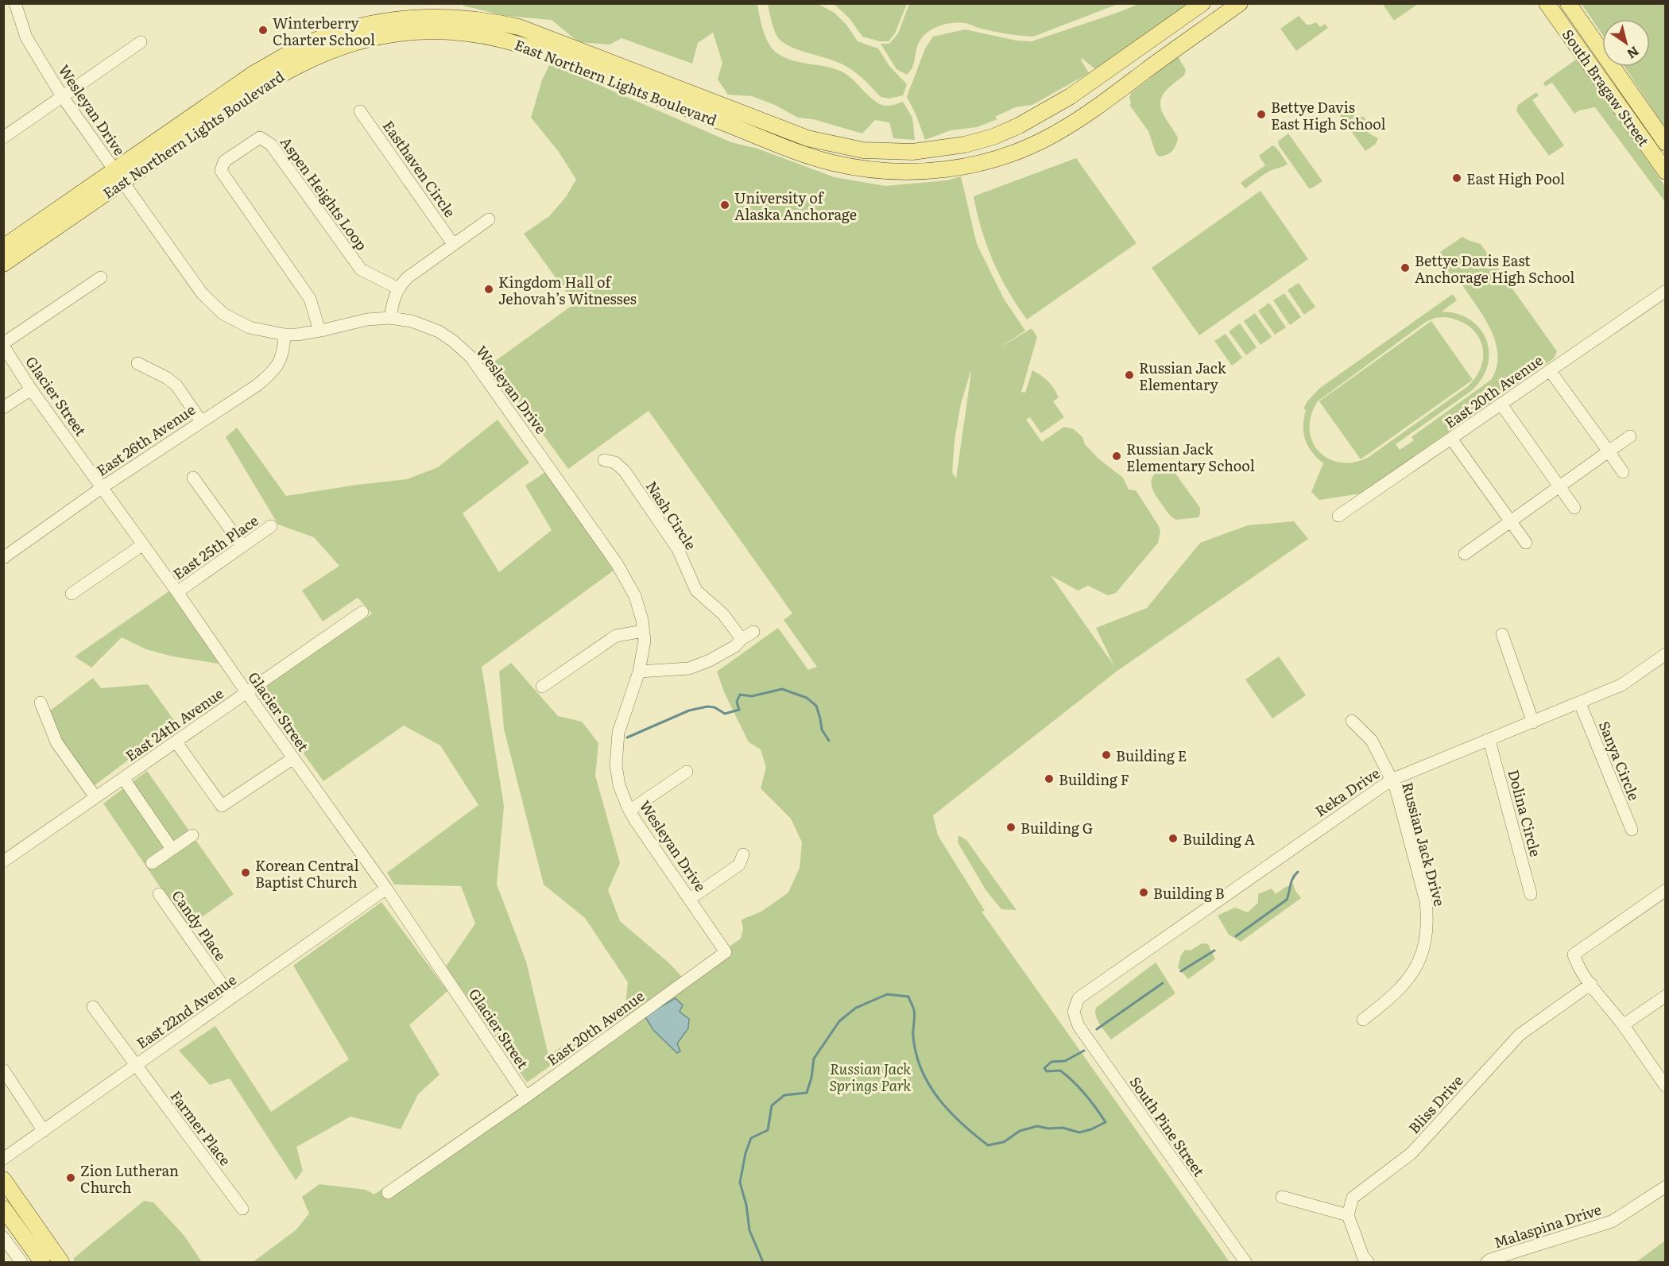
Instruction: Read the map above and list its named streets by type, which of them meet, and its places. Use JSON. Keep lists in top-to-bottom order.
{
  "streets": {
    "main road": ["East Northern Lights Boulevard", "South Bragaw Street"],
    "street": [
      "Wesleyan Drive",
      "Easthaven Circle",
      "Aspen Heights Loop",
      "East 20th Avenue",
      "Glacier Street",
      "East 26th Avenue",
      "Nash Circle",
      "East 25th Place",
      "East 24th Avenue",
      "Sanya Circle",
      "Reka Drive",
      "Dolina Circle",
      "Russian Jack Drive",
      "Candy Place",
      "East 22nd Avenue",
      "Bliss Drive",
      "South Pine Street",
      "Farmer Place",
      "Malaspina Drive"
    ]
  },
  "crossings": [
    ["East Northern Lights Boulevard", "Wesleyan Drive"],
    ["Wesleyan Drive", "Aspen Heights Loop"],
    ["Wesleyan Drive", "East 20th Avenue"],
    ["Wesleyan Drive", "East 26th Avenue"],
    ["East 20th Avenue", "Glacier Street"],
    ["Glacier Street", "East 26th Avenue"],
    ["Glacier Street", "East 25th Place"],
    ["Glacier Street", "East 24th Avenue"],
    ["Glacier Street", "East 22nd Avenue"],
    ["Sanya Circle", "Reka Drive"],
    ["Reka Drive", "Dolina Circle"],
    ["Reka Drive", "Russian Jack Drive"],
    ["Reka Drive", "South Pine Street"],
    ["Candy Place", "East 22nd Avenue"],
    ["East 22nd Avenue", "Farmer Place"]
  ],
  "parks": ["Russian Jack Springs Park"],
  "places": [
    "Winterberry Charter School",
    "Bettye Davis East High School",
    "East High Pool",
    "University of Alaska Anchorage",
    "Bettye Davis East Anchorage High School",
    "Kingdom Hall of Jehovah’s Witnesses",
    "Russian Jack Elementary",
    "Russian Jack Elementary School",
    "Building E",
    "Building F",
    "Building G",
    "Building A",
    "Korean Central Baptist Church",
    "Building B",
    "Zion Lutheran Church"
  ],
  "north": "bottom right"
}
